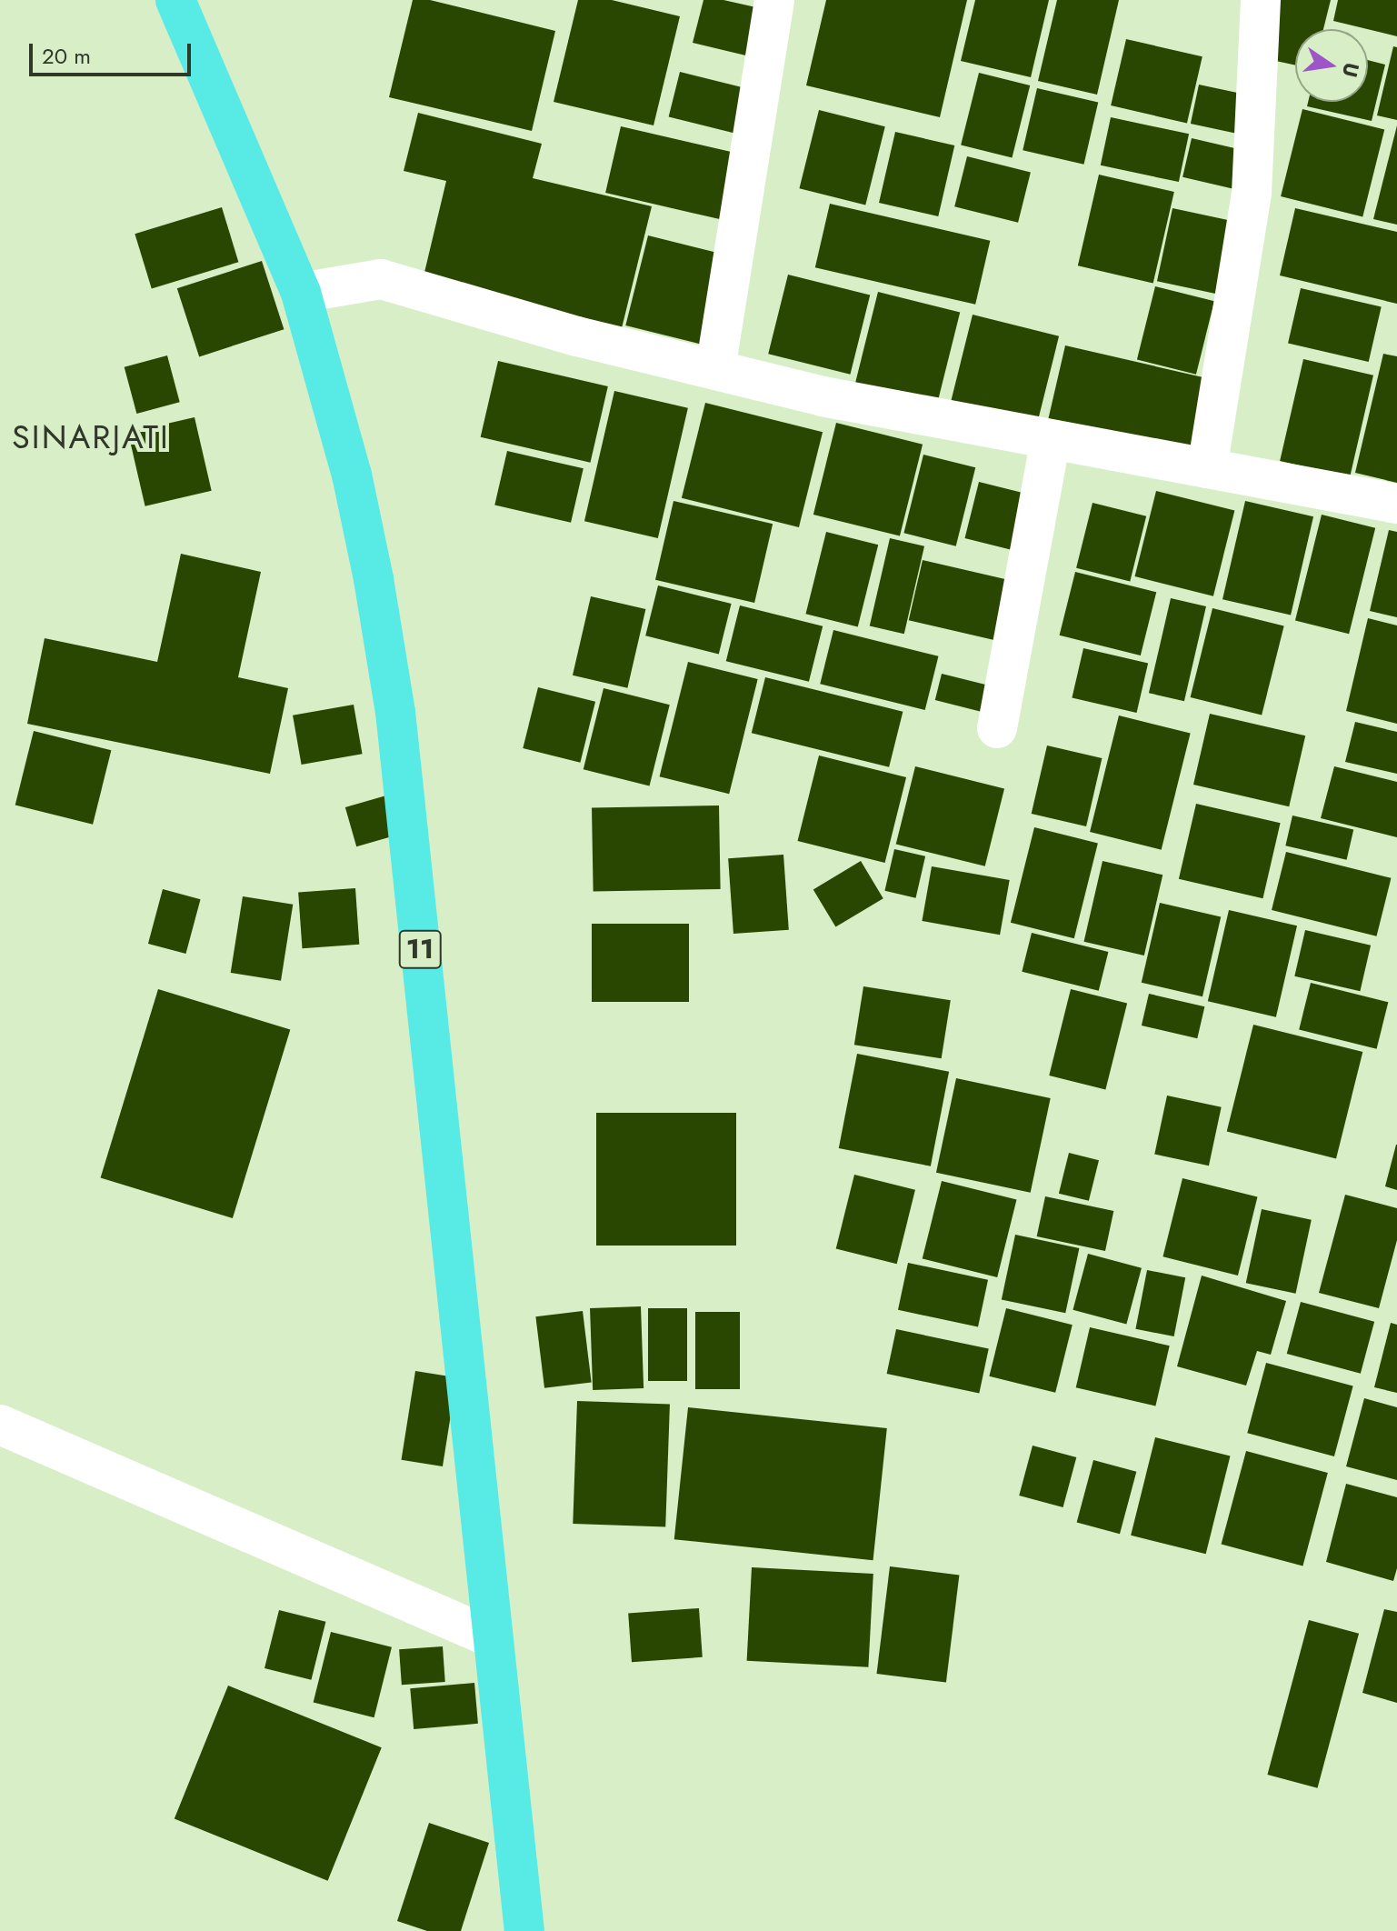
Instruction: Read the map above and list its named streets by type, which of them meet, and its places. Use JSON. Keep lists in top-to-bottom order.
{
  "streets": {
    "highway": ["11"]
  },
  "districts": ["SINARJATI"],
  "scale_bar": "20 m",
  "north": "right"
}
